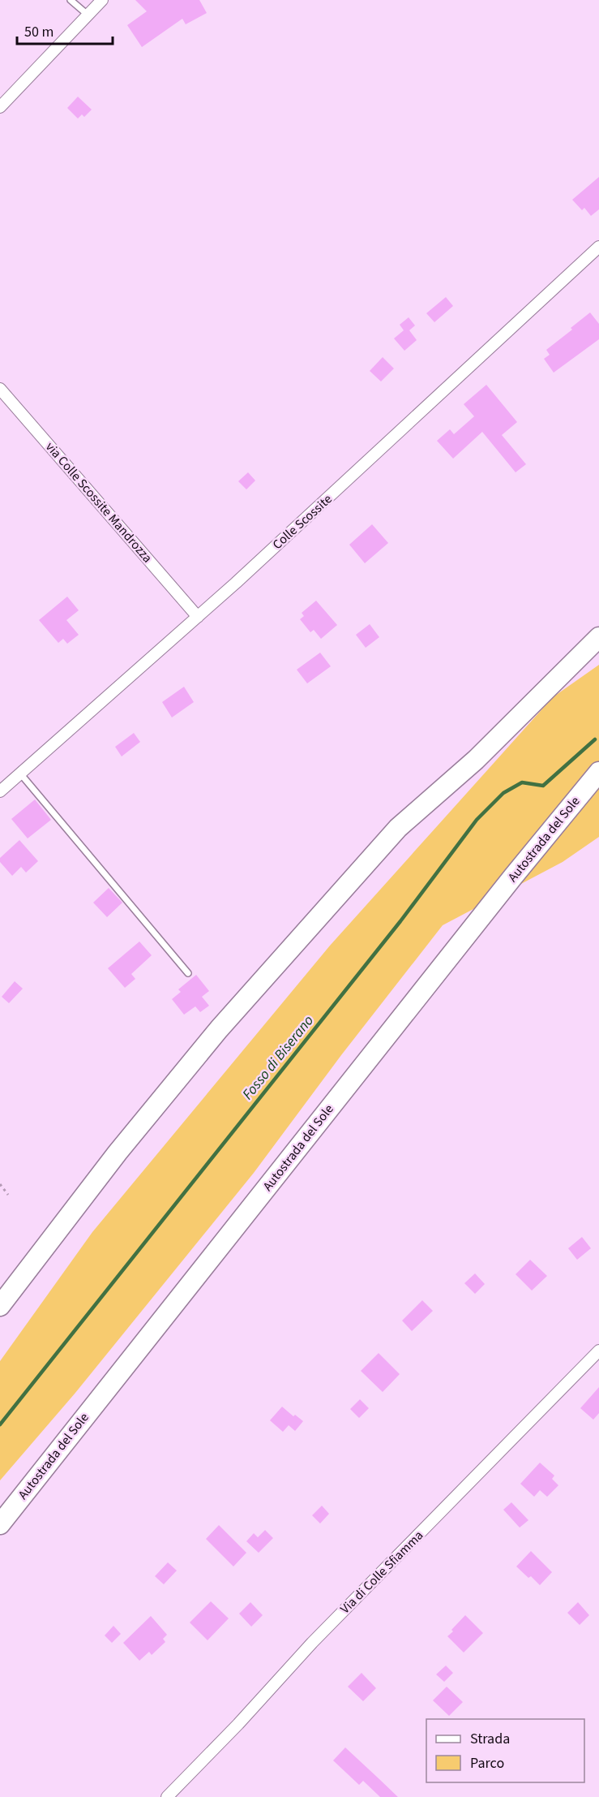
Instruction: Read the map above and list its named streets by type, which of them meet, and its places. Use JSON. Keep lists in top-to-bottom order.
{
  "streets": {
    "highway": ["Autostrada del Sole"],
    "street": ["via Colle Scossite Mandrozza", "Colle Scossite", "Via di Colle Sfiamma"]
  },
  "crossings": [
    ["via Colle Scossite Mandrozza", "Colle Scossite"]
  ],
  "water": ["Fosso di Biserano"],
  "legend": ["Strada", "Parco"],
  "scale_bar": "50 m"
}
